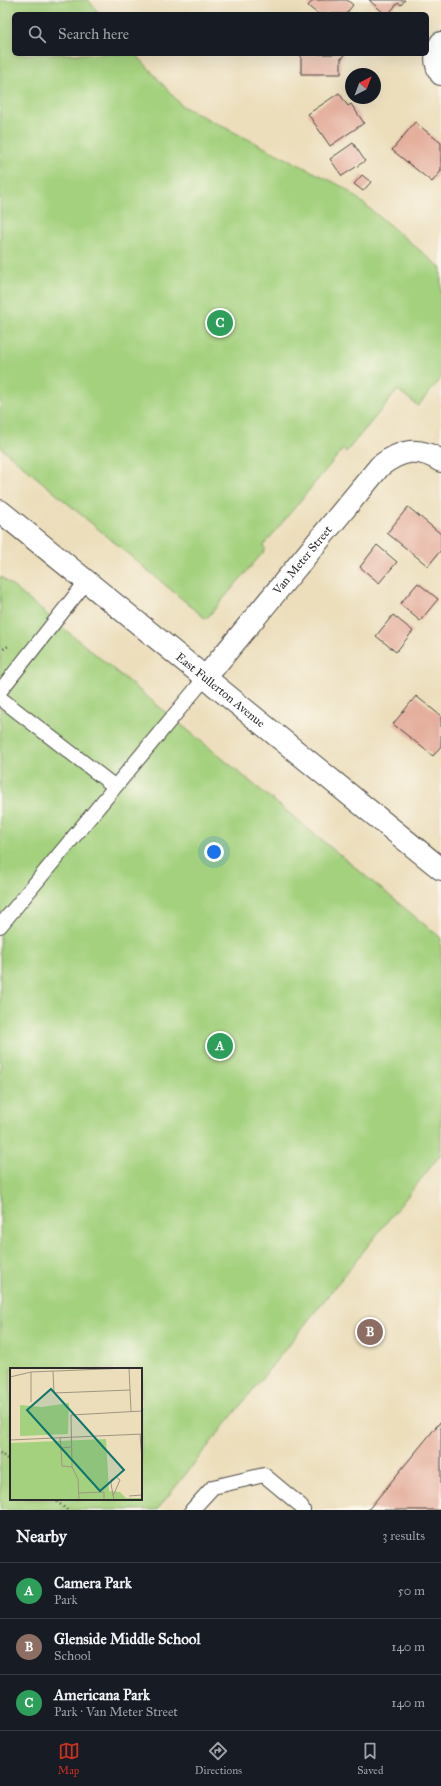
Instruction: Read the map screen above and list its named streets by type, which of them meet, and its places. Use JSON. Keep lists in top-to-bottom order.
{
  "streets": {
    "street": ["Van Meter Street", "East Fullerton Avenue"]
  },
  "crossings": [
    ["Van Meter Street", "East Fullerton Avenue"]
  ],
  "north": "top right",
  "page": {
    "search": "Search here",
    "pins": ["C", "A", "B"],
    "heading": ["Nearby", "3 results"],
    "list": [
      {
        "mark": "A",
        "name": "Camera Park",
        "note": "Park",
        "value": "50 m"
      },
      {
        "mark": "B",
        "name": "Glenside Middle School",
        "note": "School",
        "value": "140 m"
      },
      {
        "mark": "C",
        "name": "Americana Park",
        "note": "Park · Van Meter Street",
        "value": "140 m"
      }
    ],
    "nav": ["Map", "Directions", "Saved"]
  }
}
